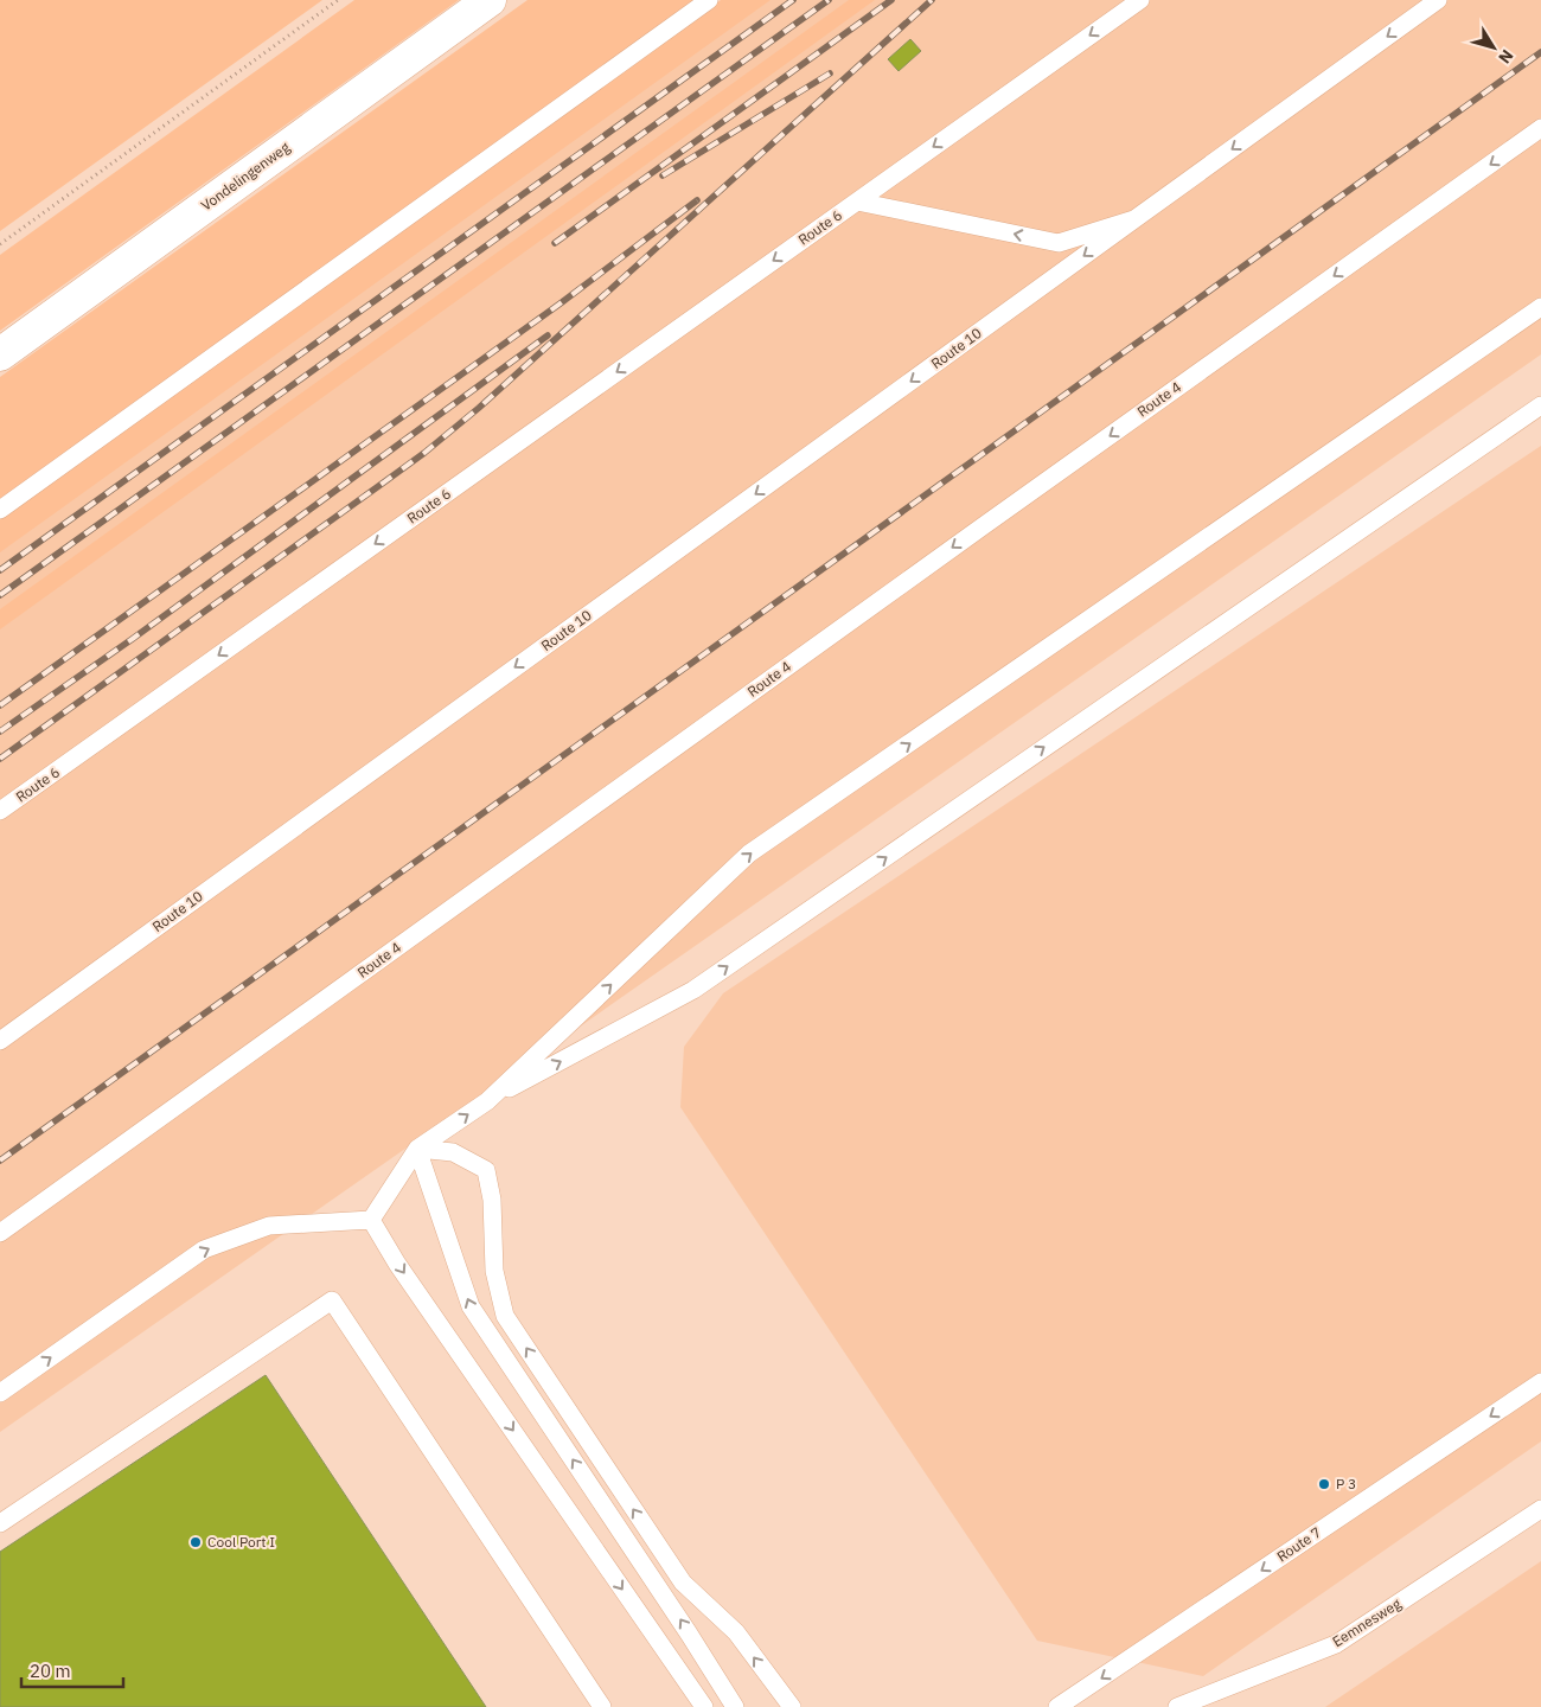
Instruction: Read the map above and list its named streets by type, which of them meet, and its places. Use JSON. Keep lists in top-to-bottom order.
{
  "streets": {
    "main road": ["Vondelingenweg"],
    "lane": [
      "Route 6",
      "Route 10",
      "Route 4",
      "Route 7",
      "Eemnesweg"
    ]
  },
  "one_way": ["Route 6", "Route 10", "Route 7"],
  "places": ["P 3", "Cool Port I"],
  "scale_bar": "20 m",
  "north": "bottom right"
}
